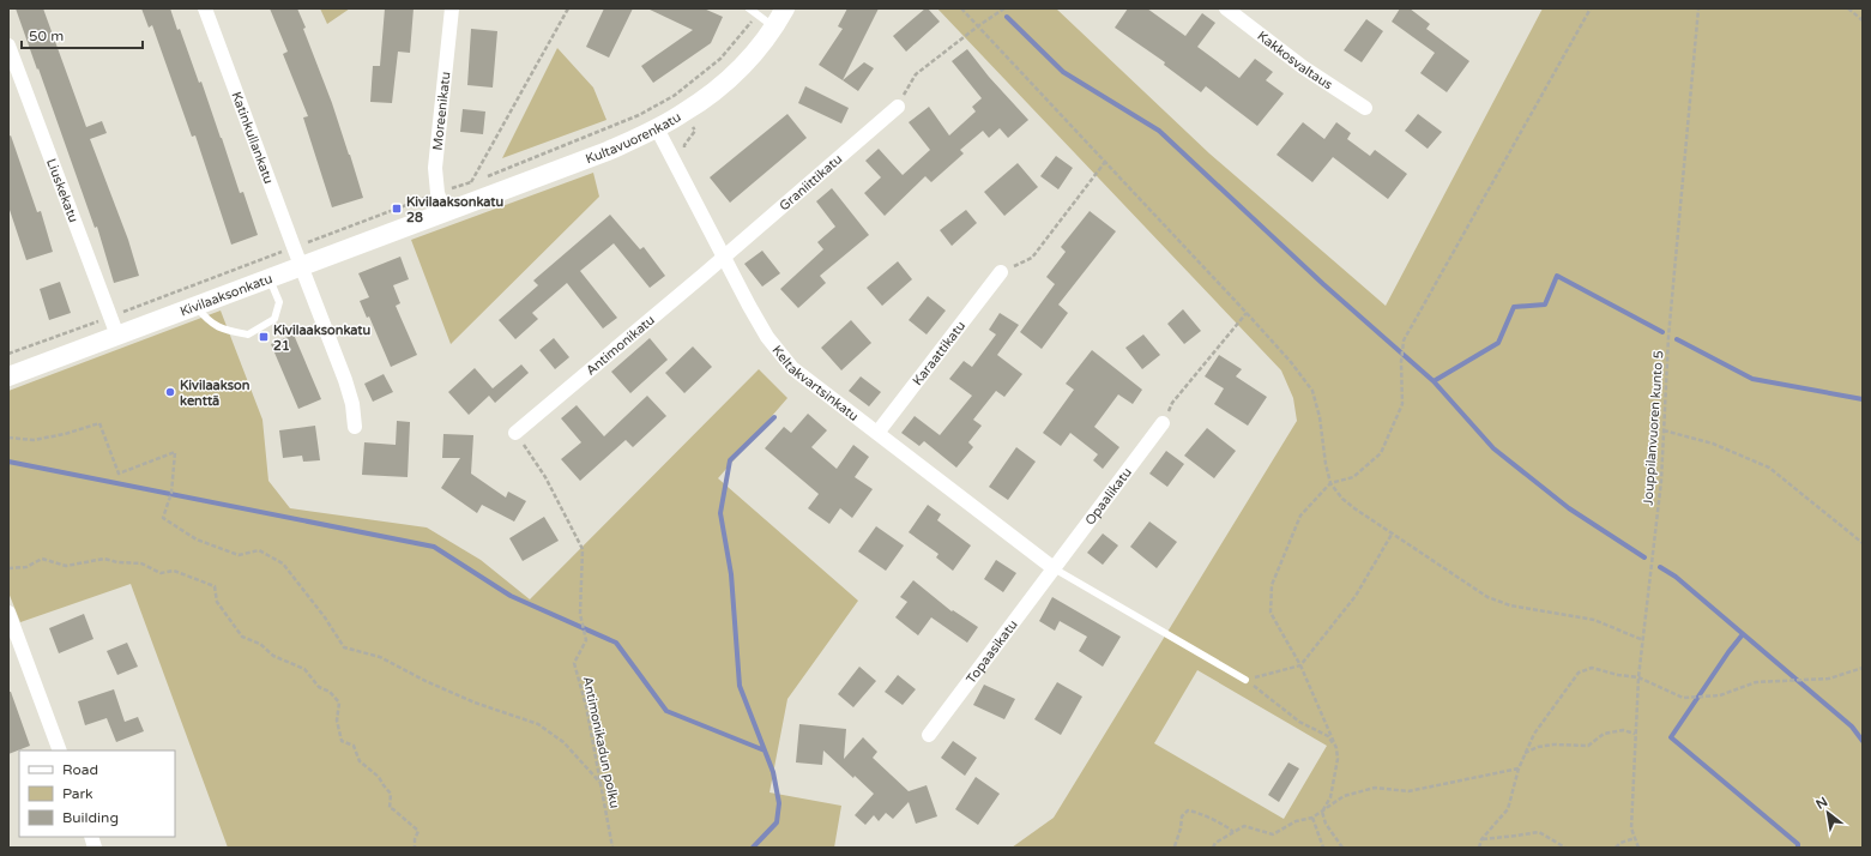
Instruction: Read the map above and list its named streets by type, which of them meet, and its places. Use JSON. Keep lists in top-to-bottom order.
{
  "streets": {
    "street": [
      "Kakkosvaltaus",
      "Moreenikatu",
      "Kultavuorenkatu",
      "Katinkullankatu",
      "Graniittikatu",
      "Liuskekatu",
      "Kivilaaksonkatu",
      "Antimonikatu",
      "Karaattikatu",
      "Keltakvartsinkatu",
      "Opaalikatu",
      "Topaasikatu"
    ],
    "path": ["Jouppilanvuoren kunto 5", "Antimonikadun polku"]
  },
  "crossings": [
    ["Moreenikatu", "Kultavuorenkatu"],
    ["Moreenikatu", "Kivilaaksonkatu"],
    ["Kultavuorenkatu", "Kivilaaksonkatu"],
    ["Kultavuorenkatu", "Keltakvartsinkatu"],
    ["Katinkullankatu", "Kivilaaksonkatu"],
    ["Graniittikatu", "Antimonikatu"],
    ["Graniittikatu", "Keltakvartsinkatu"],
    ["Liuskekatu", "Kivilaaksonkatu"],
    ["Antimonikatu", "Keltakvartsinkatu"],
    ["Antimonikatu", "Antimonikadun polku"],
    ["Karaattikatu", "Keltakvartsinkatu"],
    ["Keltakvartsinkatu", "Opaalikatu"],
    ["Keltakvartsinkatu", "Topaasikatu"],
    ["Opaalikatu", "Topaasikatu"]
  ],
  "places": {
    "transit": ["Kivilaaksonkatu 28", "Kivilaaksonkatu 21"],
    "other": ["Kivilaakson kenttä"]
  },
  "legend": ["Road", "Park", "Building"],
  "scale_bar": "50 m",
  "north": "top left"
}
